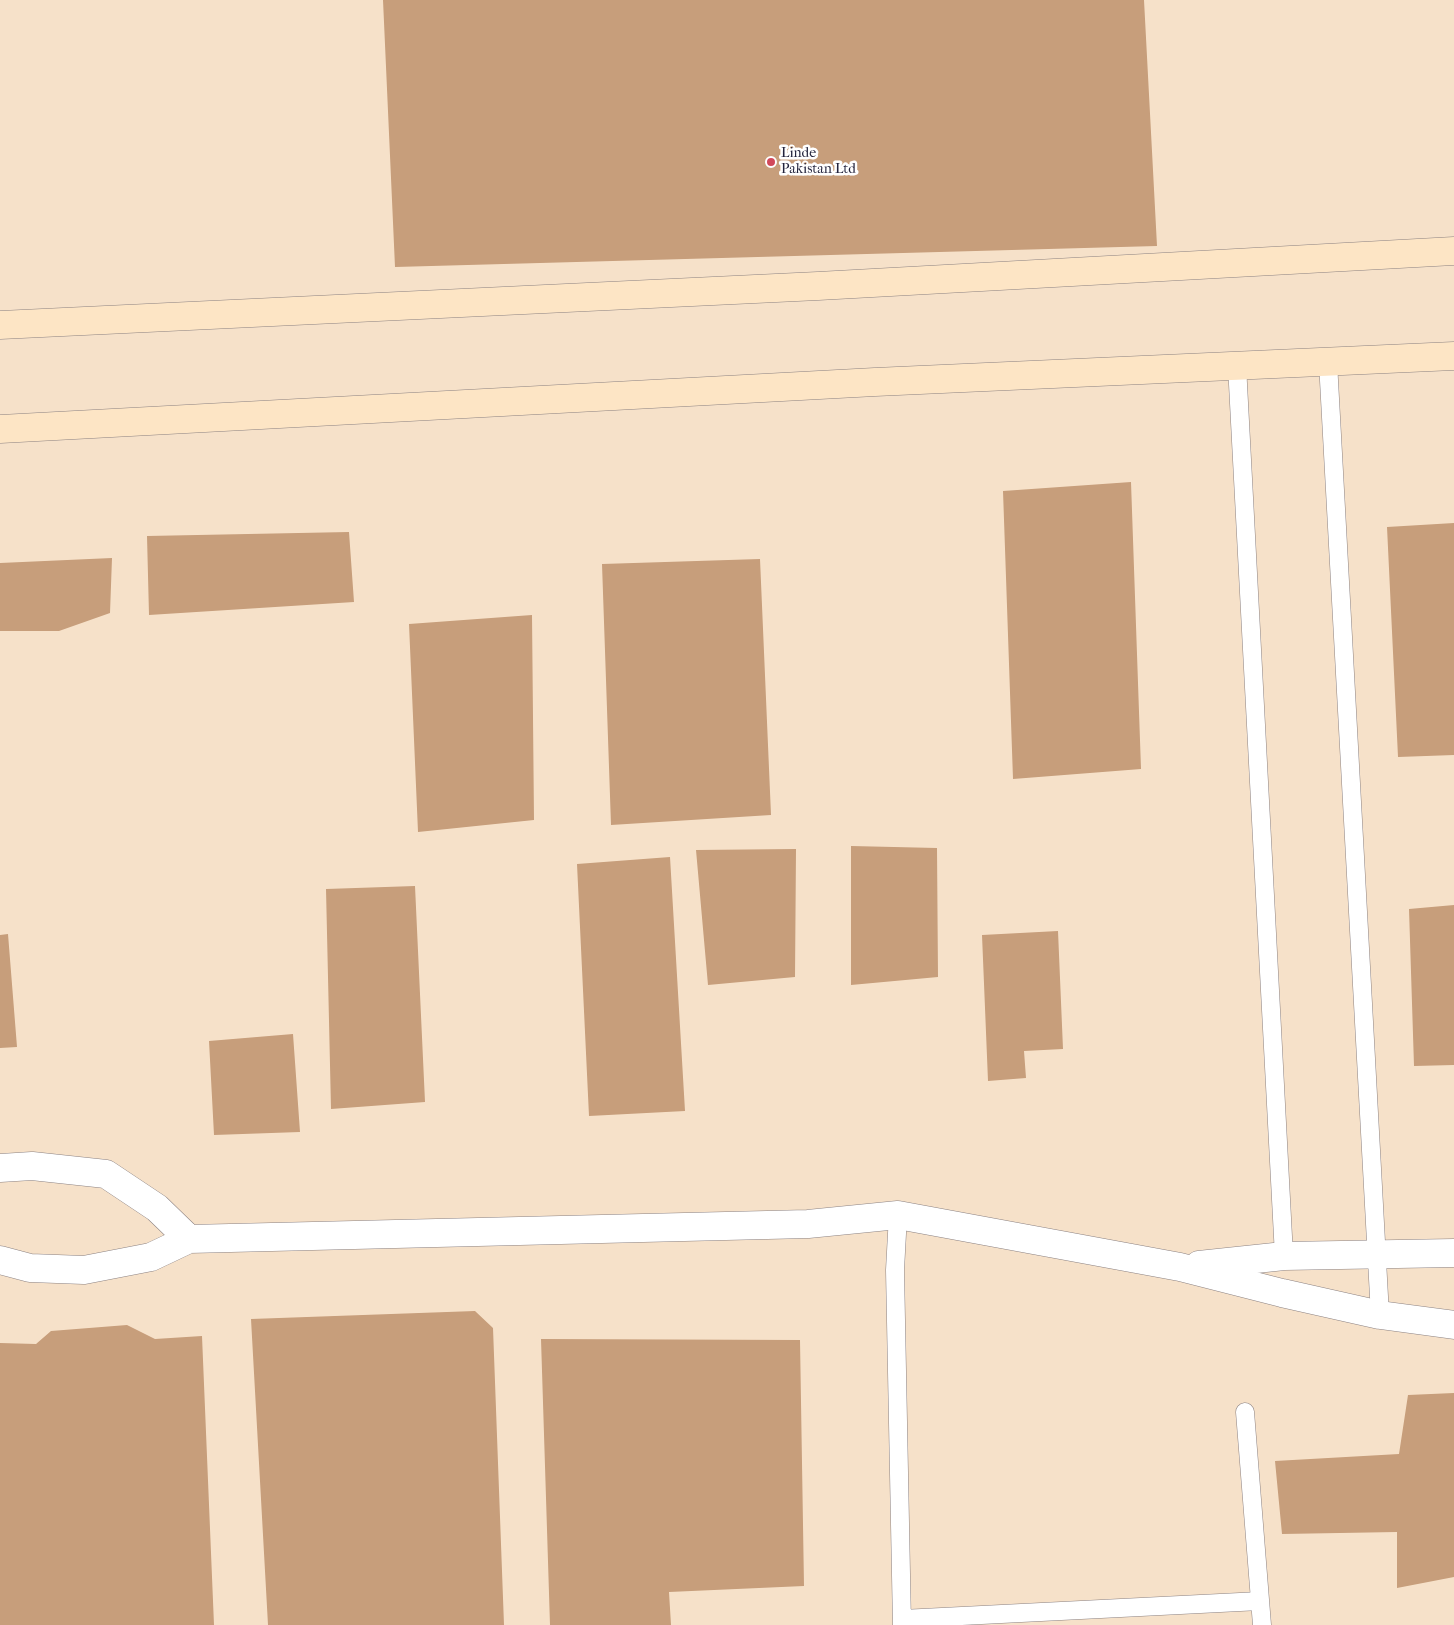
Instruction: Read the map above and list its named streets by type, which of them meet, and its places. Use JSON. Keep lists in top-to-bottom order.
{
  "places": ["Linde Pakistan Ltd"]
}
